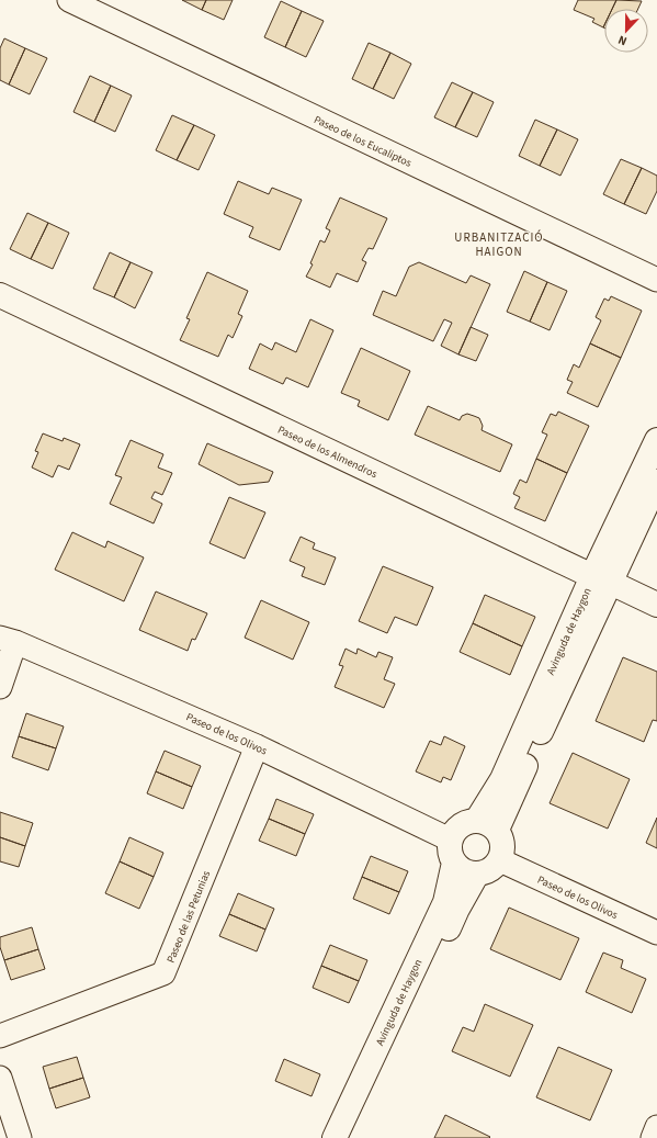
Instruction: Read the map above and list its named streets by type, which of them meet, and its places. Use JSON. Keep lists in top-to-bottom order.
{
  "streets": {
    "street": [
      "Paseo de los Eucaliptos",
      "Paseo de los Almendros",
      "Avinguda de Haygon",
      "Paseo de los Olivos",
      "Paseo de las Petunias"
    ]
  },
  "crossings": [
    ["Paseo de los Almendros", "Avinguda de Haygon"],
    ["Avinguda de Haygon", "Paseo de los Olivos"],
    ["Paseo de los Olivos", "Paseo de las Petunias"]
  ],
  "districts": ["URBANITZACIÓ HAIGON"],
  "north": "bottom"
}
